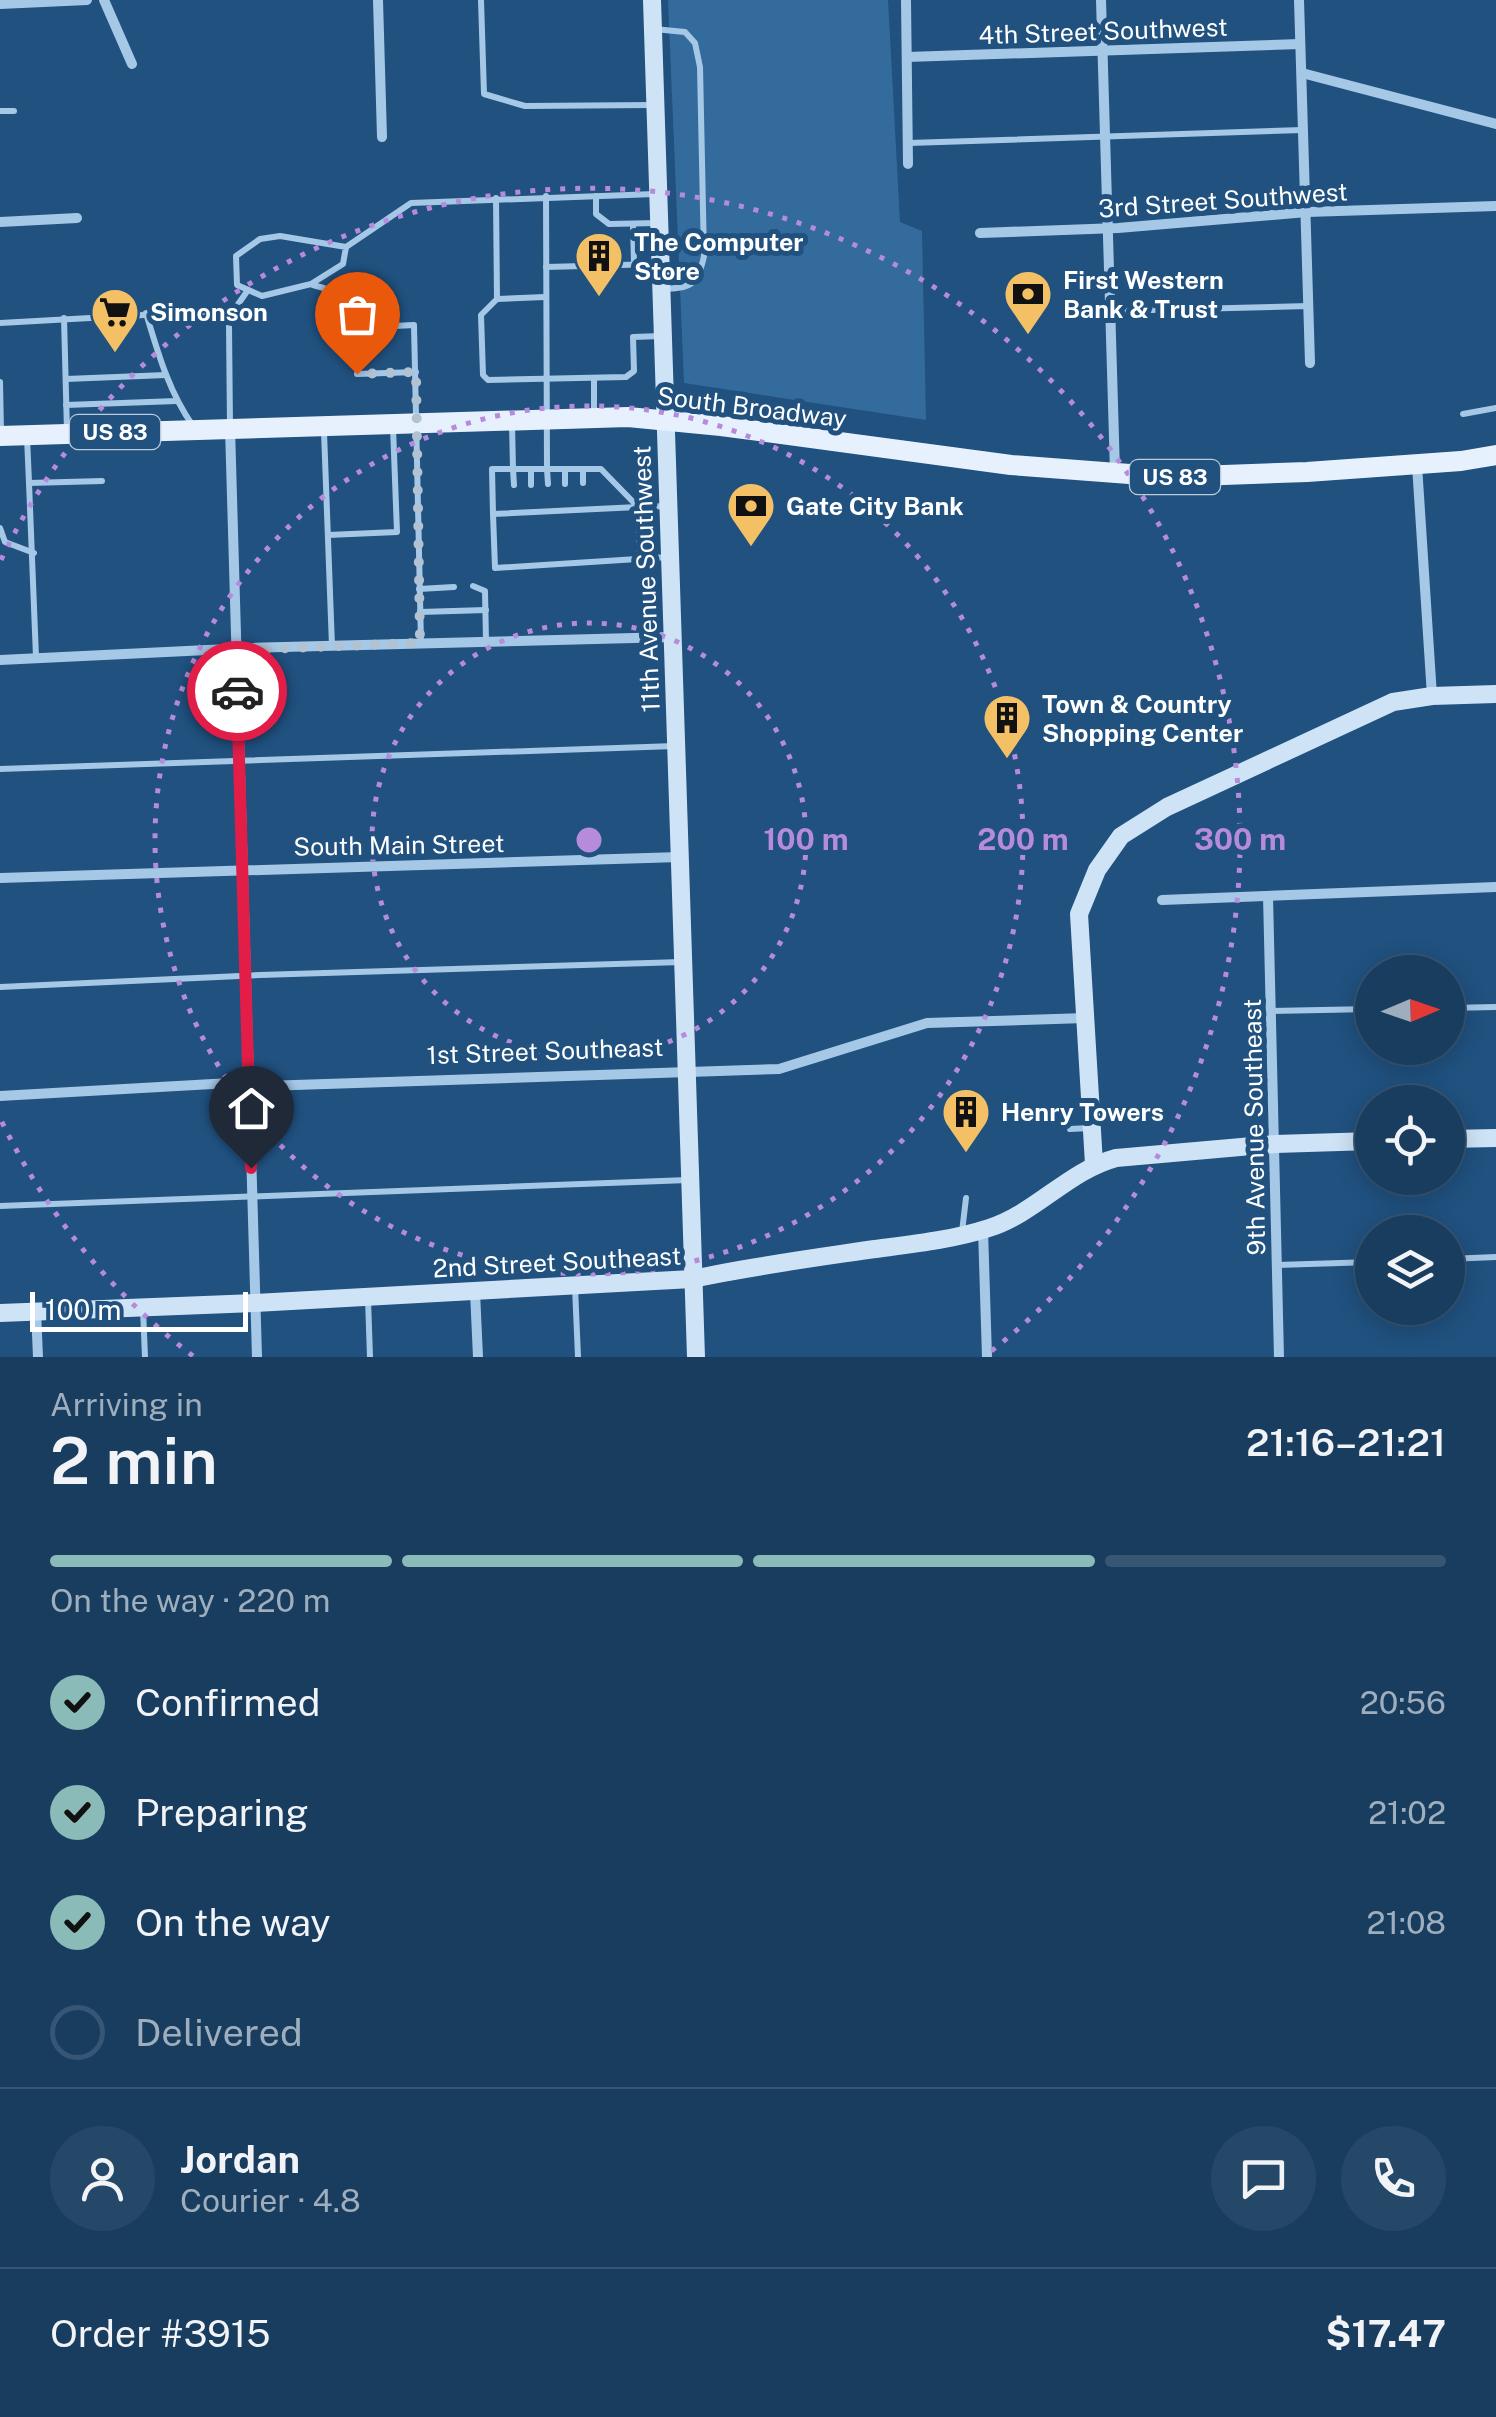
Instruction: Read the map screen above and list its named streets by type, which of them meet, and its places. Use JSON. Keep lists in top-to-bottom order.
{
  "streets": {
    "main road": ["South Broadway", "US 83"],
    "street": [
      "4th Street Southwest",
      "3rd Street Southwest",
      "11th Avenue Southwest",
      "South Main Street",
      "1st Street Southeast",
      "9th Avenue Southeast",
      "2nd Street Southeast"
    ]
  },
  "crossings": [
    ["South Broadway", "11th Avenue Southwest"],
    ["11th Avenue Southwest", "South Main Street"],
    ["11th Avenue Southwest", "1st Street Southeast"],
    ["11th Avenue Southwest", "2nd Street Southeast"]
  ],
  "places": {
    "building": ["The Computer Store", "Town & Country Shopping Center", "Henry Towers"],
    "bank": ["First Western Bank & Trust", "Gate City Bank"],
    "supermarket": ["Simonson"]
  },
  "scale_bar": "100 m",
  "north": "right",
  "page": {
    "scale": "100 m",
    "heading": ["2 min", "Arriving in", "21:16–21:21"],
    "panel": [
      "Jordan",
      "Courier · 4.8",
      "Order #3915",
      "$17.47"
    ],
    "bar": "On the way · 220 m",
    "list": [
      ["Confirmed", "20:56"],
      ["Preparing", "21:02"],
      ["On the way", "21:08"],
      "Delivered"
    ]
  },
  "rings": ["100 m", "200 m", "300 m"]
}
